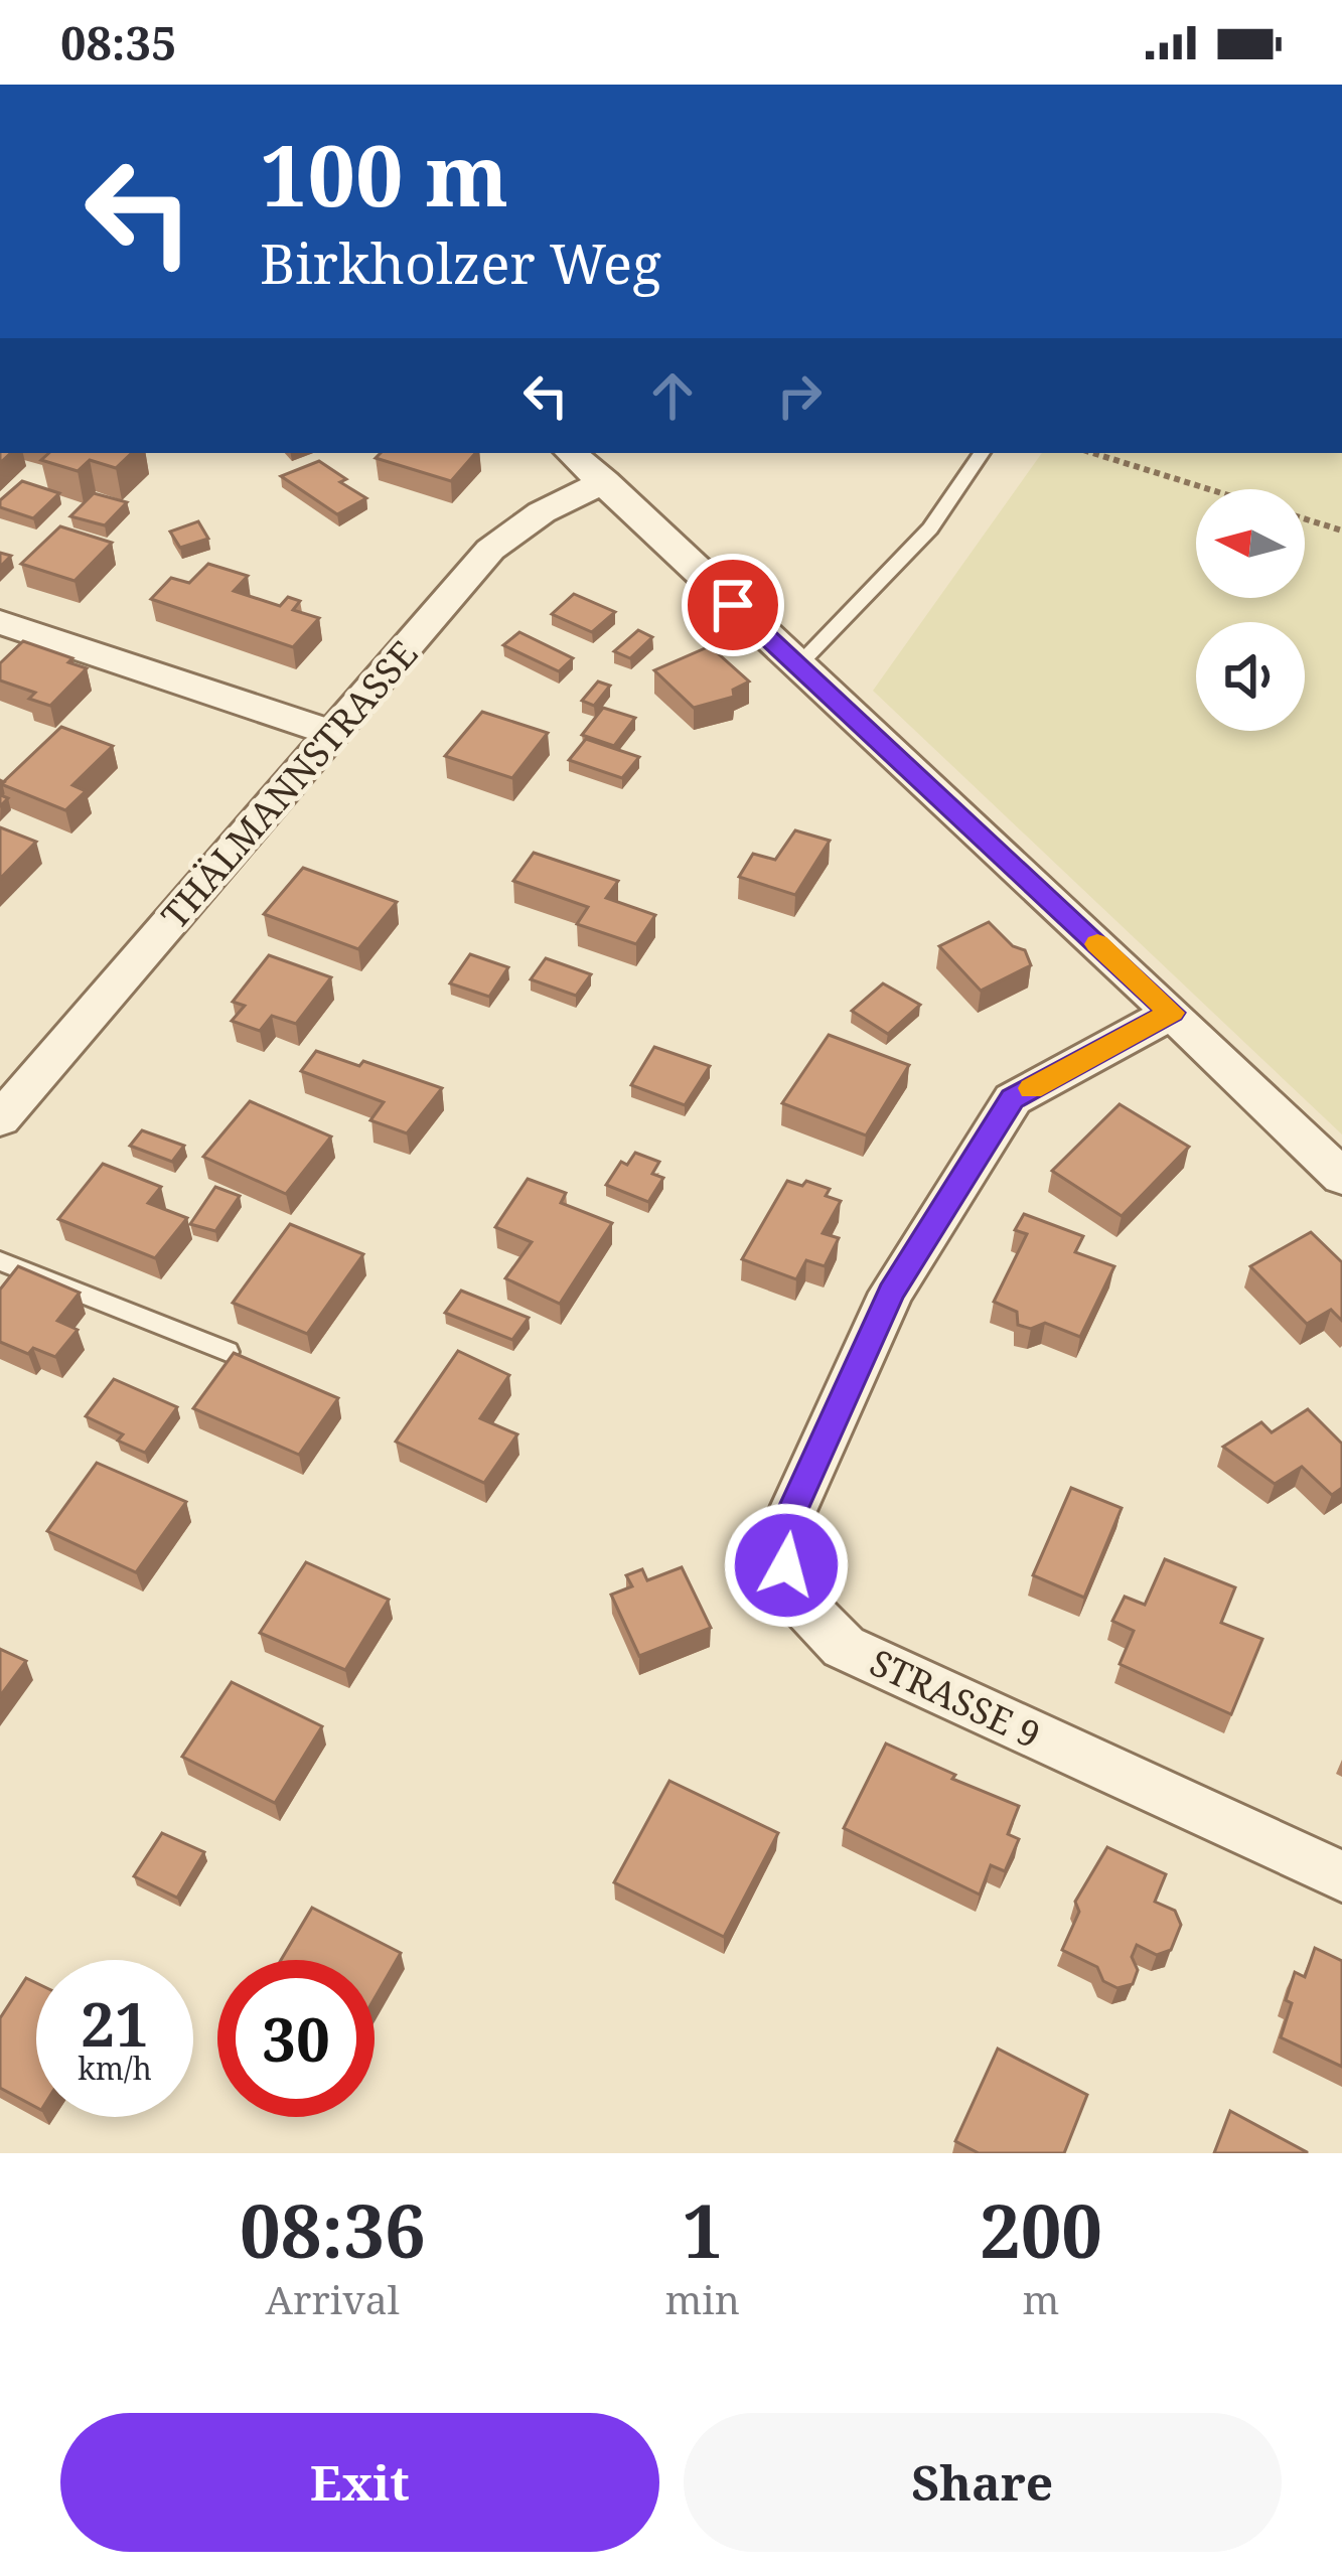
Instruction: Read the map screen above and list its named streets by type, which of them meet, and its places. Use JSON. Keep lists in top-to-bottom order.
{
  "streets": {
    "street": ["THÄLMANNSTRASSE", "STRASSE 9"]
  },
  "north": "left",
  "page": {
    "status": "08:35",
    "turn": ["100 m", "Birkholzer Weg"],
    "speed": "21 km/h",
    "limit": "30",
    "eta": [
      "08:36",
      "Arrival",
      "1",
      "min",
      "200",
      "m"
    ],
    "buttons": ["Exit", "Share"]
  }
}
